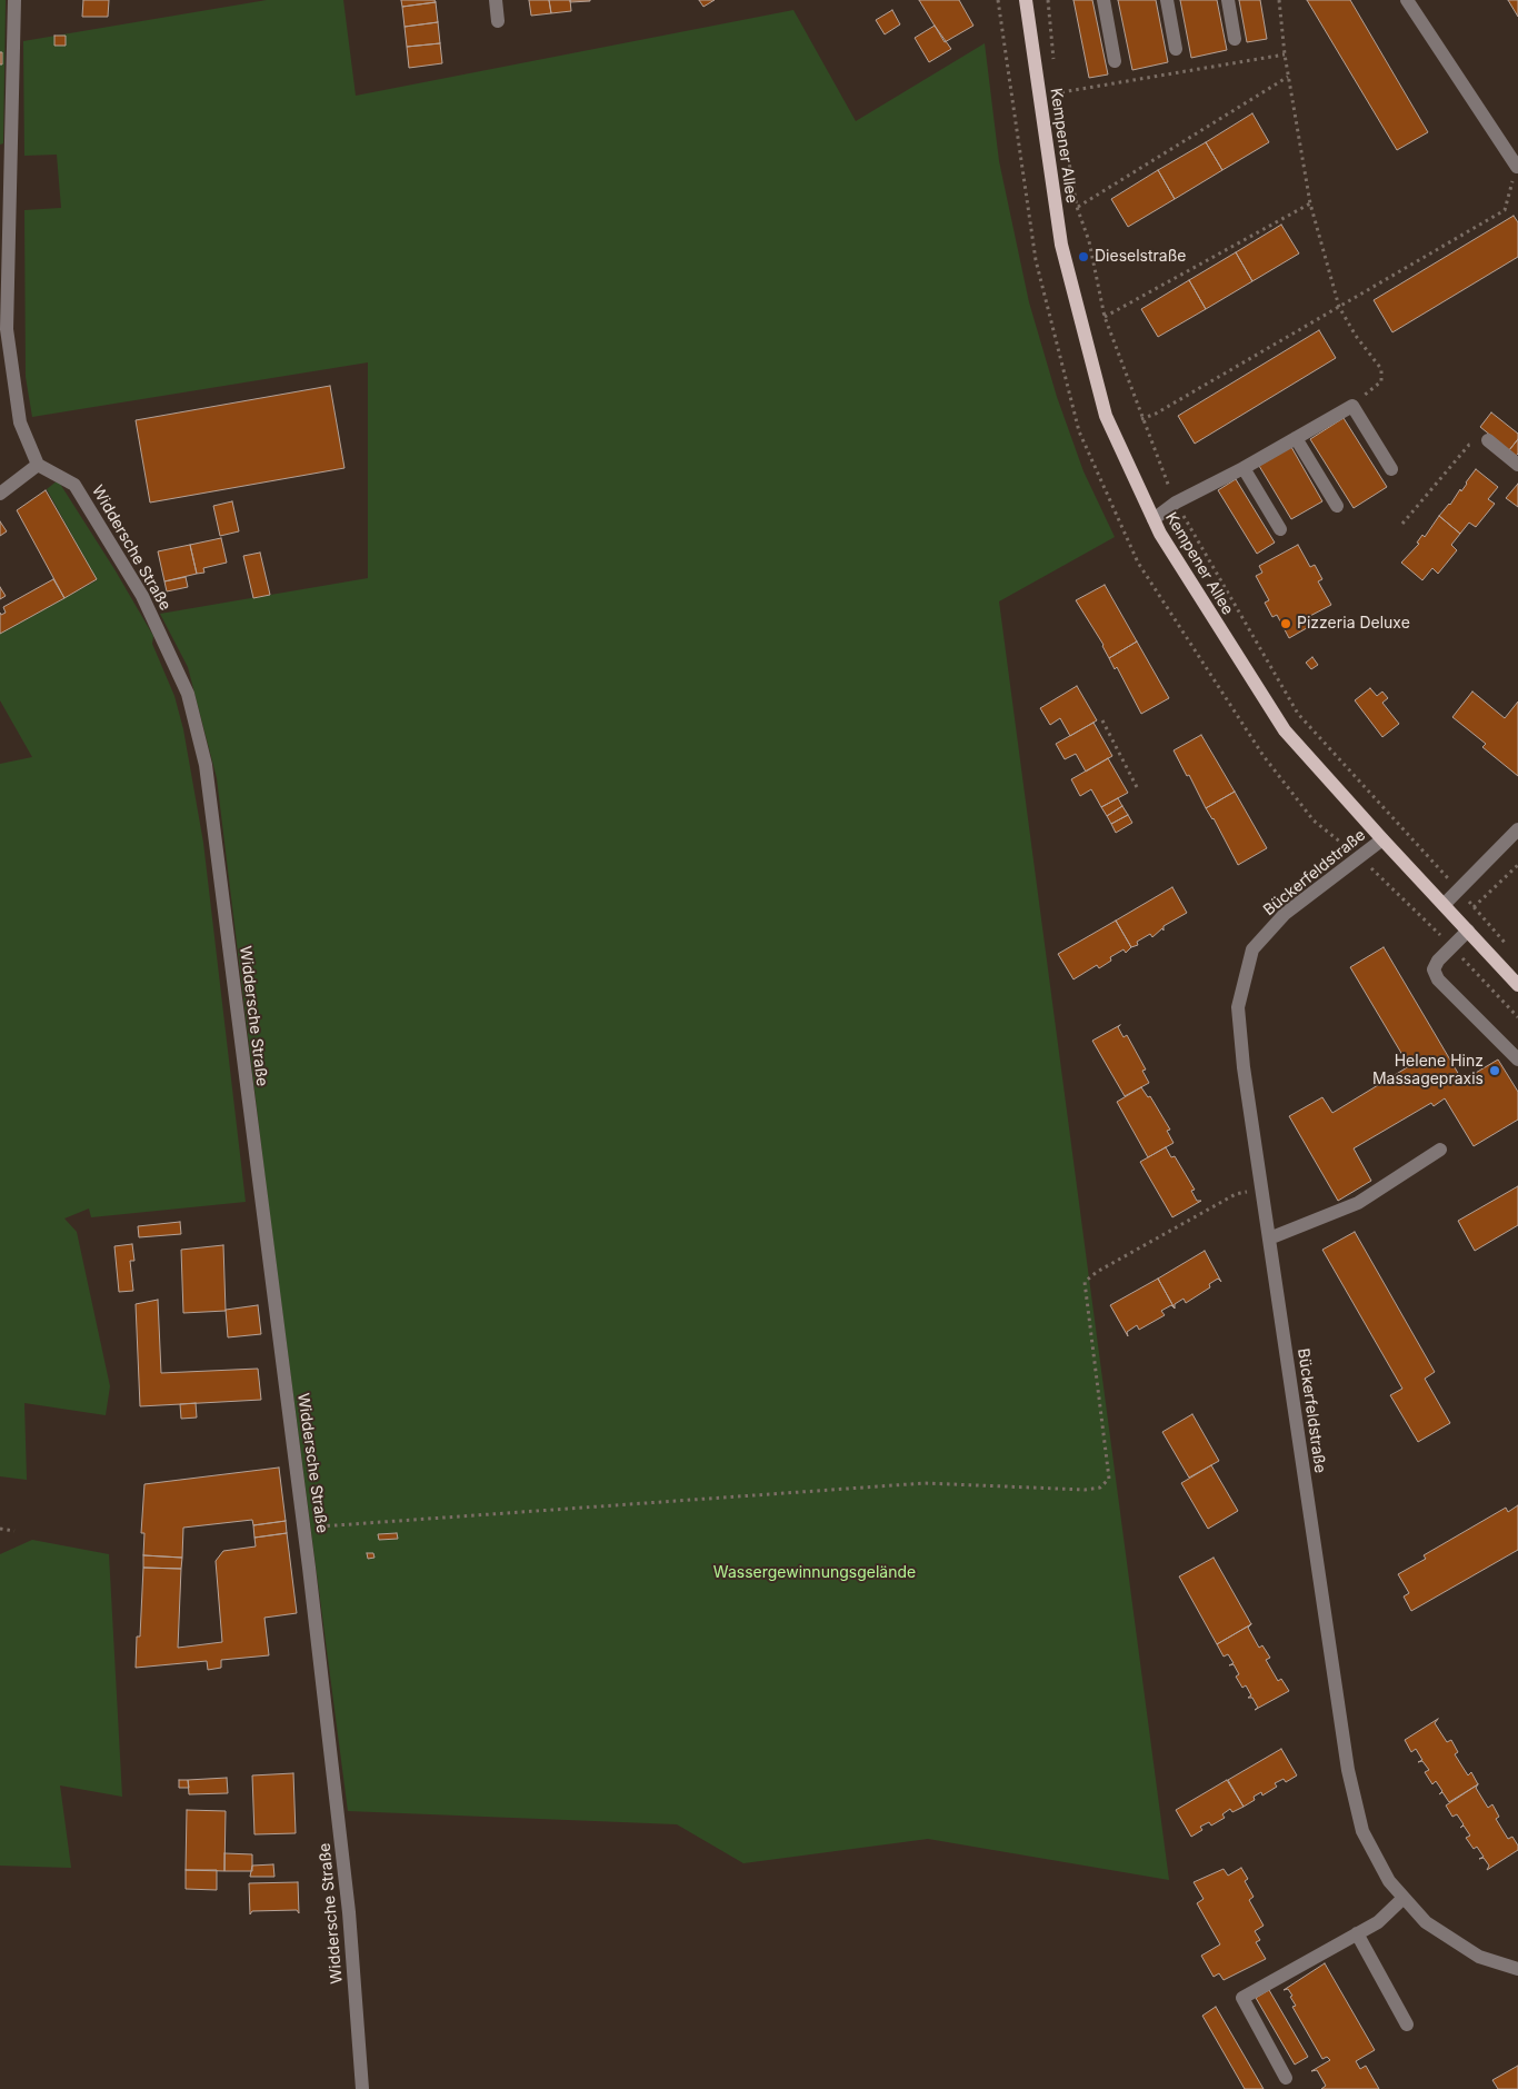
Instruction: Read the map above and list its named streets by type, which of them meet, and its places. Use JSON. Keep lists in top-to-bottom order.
{
  "streets": {
    "main road": ["Kempener Allee"],
    "street": ["Widdersche Straße", "Bückerfeldstraße"]
  },
  "crossings": [
    ["Kempener Allee", "Bückerfeldstraße"]
  ],
  "parks": ["Wassergewinnungsgelände"],
  "places": ["Dieselstraße", "Pizzeria Deluxe", "Helene Hinz Massagepraxis"]
}
